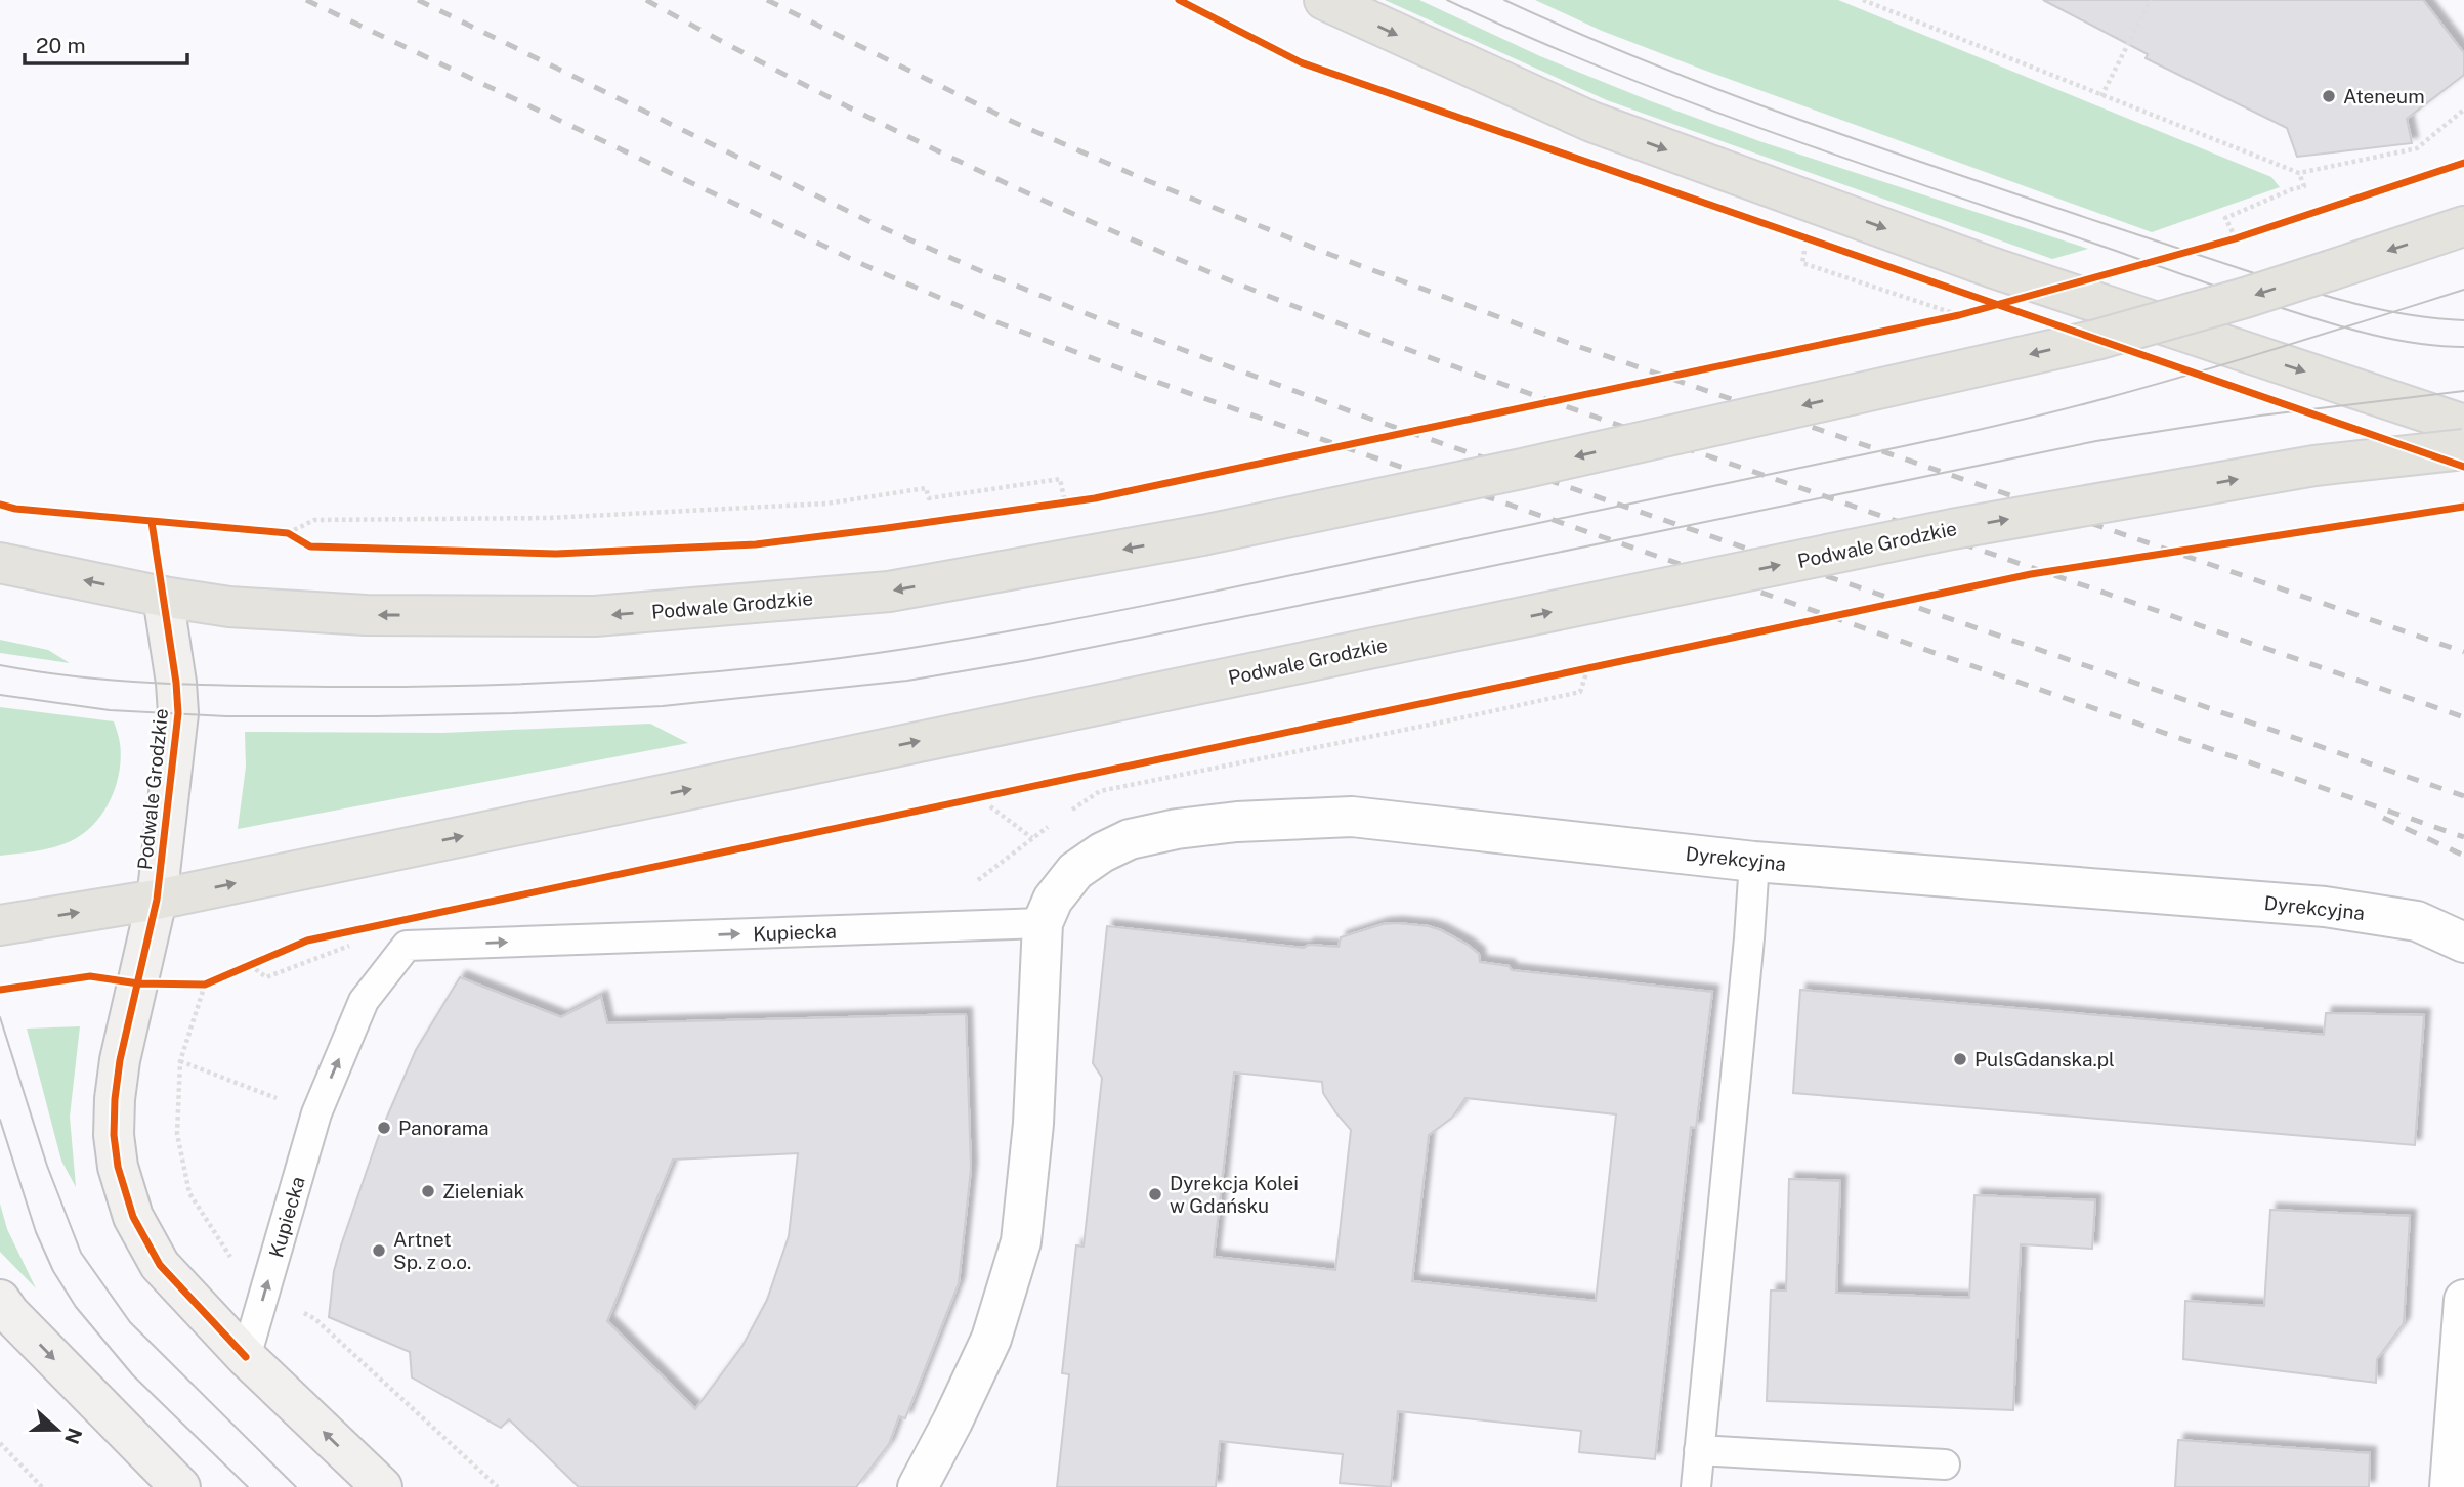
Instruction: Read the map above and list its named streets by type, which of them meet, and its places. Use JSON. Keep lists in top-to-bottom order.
{
  "streets": {
    "main road": ["Podwale Grodzkie"],
    "street": ["Dyrekcyjna"],
    "lane": ["Kupiecka"]
  },
  "crossings": [
    ["Dyrekcyjna", "Kupiecka"]
  ],
  "one_way": ["Kupiecka"],
  "places": [
    "Ateneum",
    "PulsGdanska.pl",
    "Panorama",
    "Zieleniak",
    "Dyrekcja Kolei w Gdańsku",
    "Artnet Sp. z o.o."
  ],
  "scale_bar": "20 m",
  "north": "right"
}
